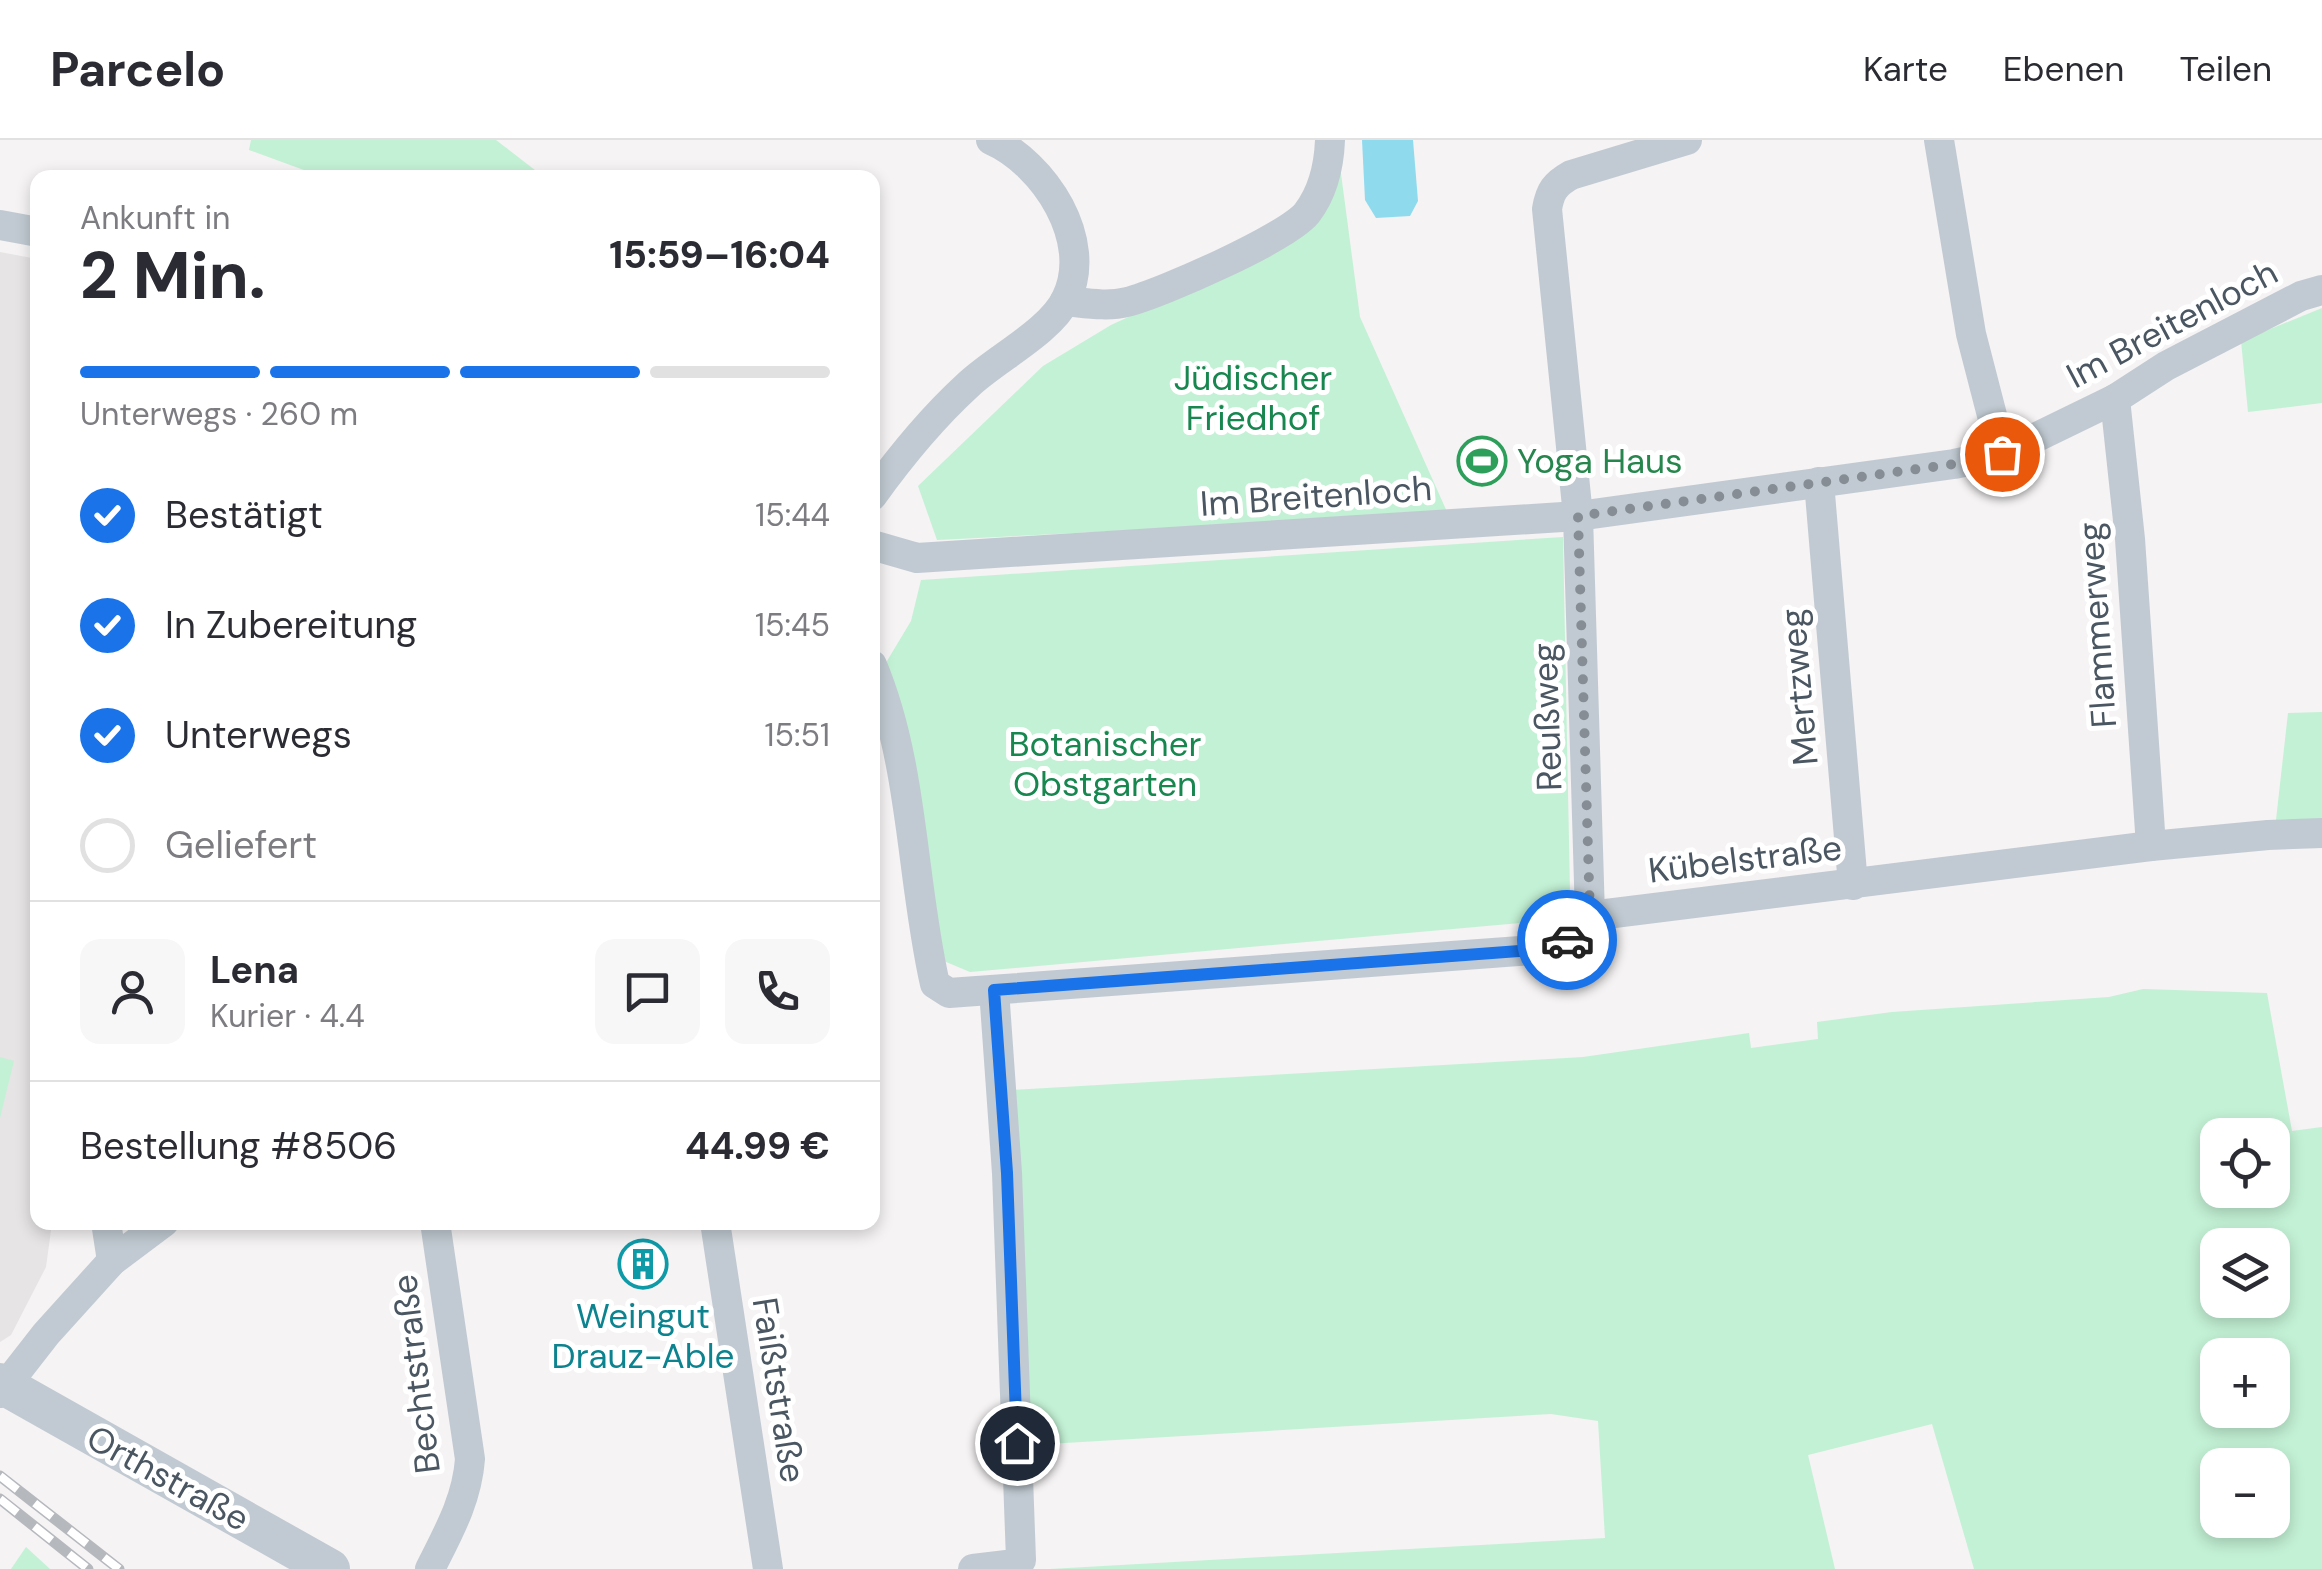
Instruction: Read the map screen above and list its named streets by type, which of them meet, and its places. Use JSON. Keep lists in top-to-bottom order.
{
  "streets": {
    "street": [
      "Im Breitenloch",
      "Flammerweg",
      "Mertzweg",
      "Reußweg",
      "Kübelstraße",
      "Bechtstraße",
      "Faißtstraße",
      "Orthstraße"
    ]
  },
  "crossings": [
    ["Im Breitenloch", "Flammerweg"],
    ["Im Breitenloch", "Mertzweg"],
    ["Im Breitenloch", "Reußweg"],
    ["Flammerweg", "Kübelstraße"],
    ["Mertzweg", "Kübelstraße"],
    ["Reußweg", "Kübelstraße"]
  ],
  "parks": ["Jüdischer Friedhof", "Botanischer Obstgarten"],
  "places": {
    "sports": ["Yoga Haus"],
    "building": ["Weingut Drauz-Able"]
  },
  "page": {
    "header": "Parcelo",
    "nav": ["Karte", "Ebenen", "Teilen"],
    "heading": ["2 Min.", "Ankunft in", "15:59–16:04"],
    "panel": [
      "Lena",
      "Kurier · 4.4",
      "Bestellung #8506",
      "44.99 €"
    ],
    "bar": "Unterwegs · 260 m",
    "list": [
      ["Bestätigt", "15:44"],
      ["In Zubereitung", "15:45"],
      ["Unterwegs", "15:51"],
      "Geliefert"
    ],
    "map_buttons": ["+", "−"]
  }
}
